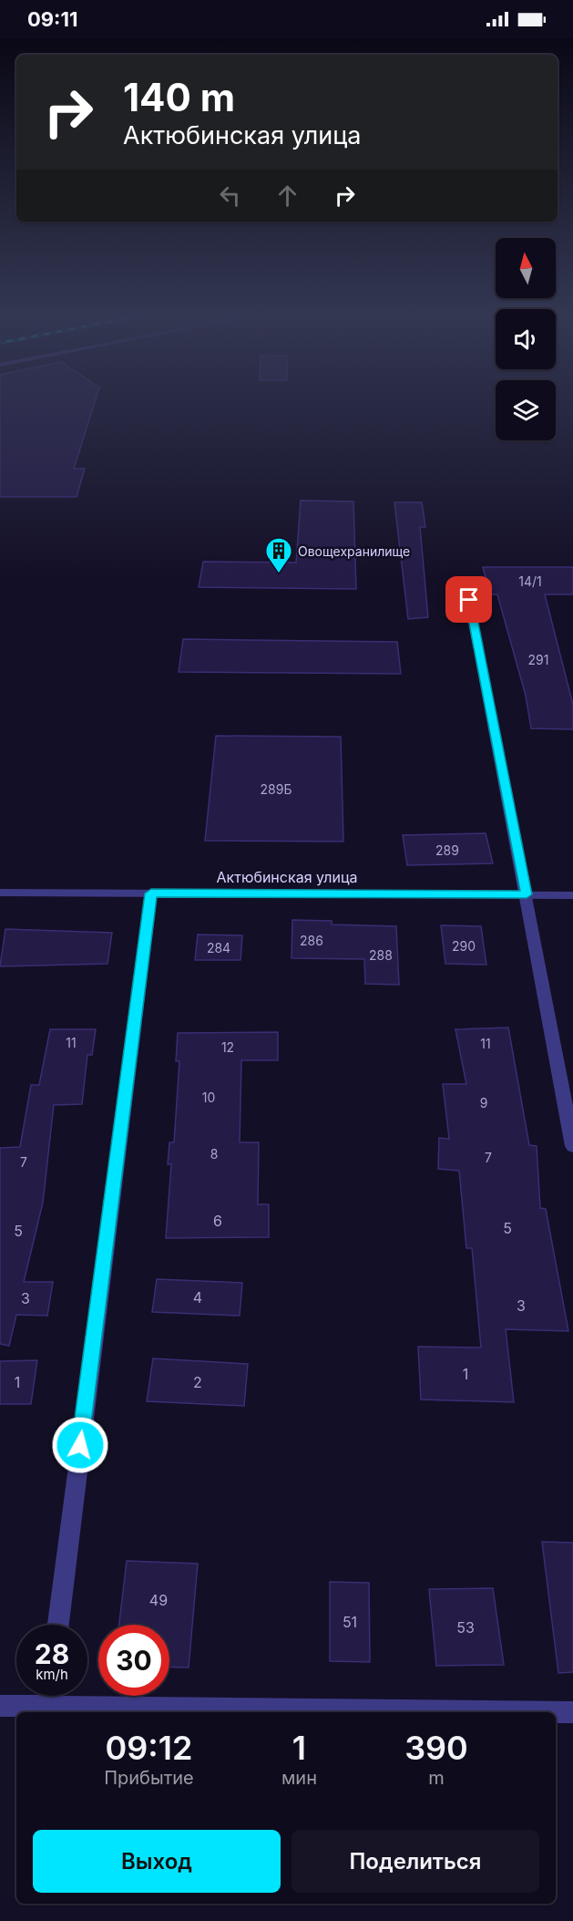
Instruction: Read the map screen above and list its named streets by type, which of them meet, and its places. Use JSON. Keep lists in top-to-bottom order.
{
  "streets": {
    "street": ["Актюбинская улица"]
  },
  "places": {
    "building": ["Овощехранилище"]
  },
  "house_numbers": [
    "14/1",
    "291",
    "289Б",
    "289",
    "286",
    "290",
    "284",
    "288",
    "11",
    "11",
    "12",
    "10",
    "9",
    "8",
    "7",
    "7",
    "6",
    "5",
    "5",
    "4",
    "3",
    "3",
    "1",
    "1",
    "2",
    "49",
    "51",
    "53"
  ],
  "north": "top",
  "page": {
    "status": "09:11",
    "turn": ["140 m", "Актюбинская улица"],
    "speed": "28 km/h",
    "limit": "30",
    "eta": [
      "09:12",
      "Прибытие",
      "1",
      "мин",
      "390",
      "m"
    ],
    "buttons": ["Выход", "Поделиться"]
  }
}
